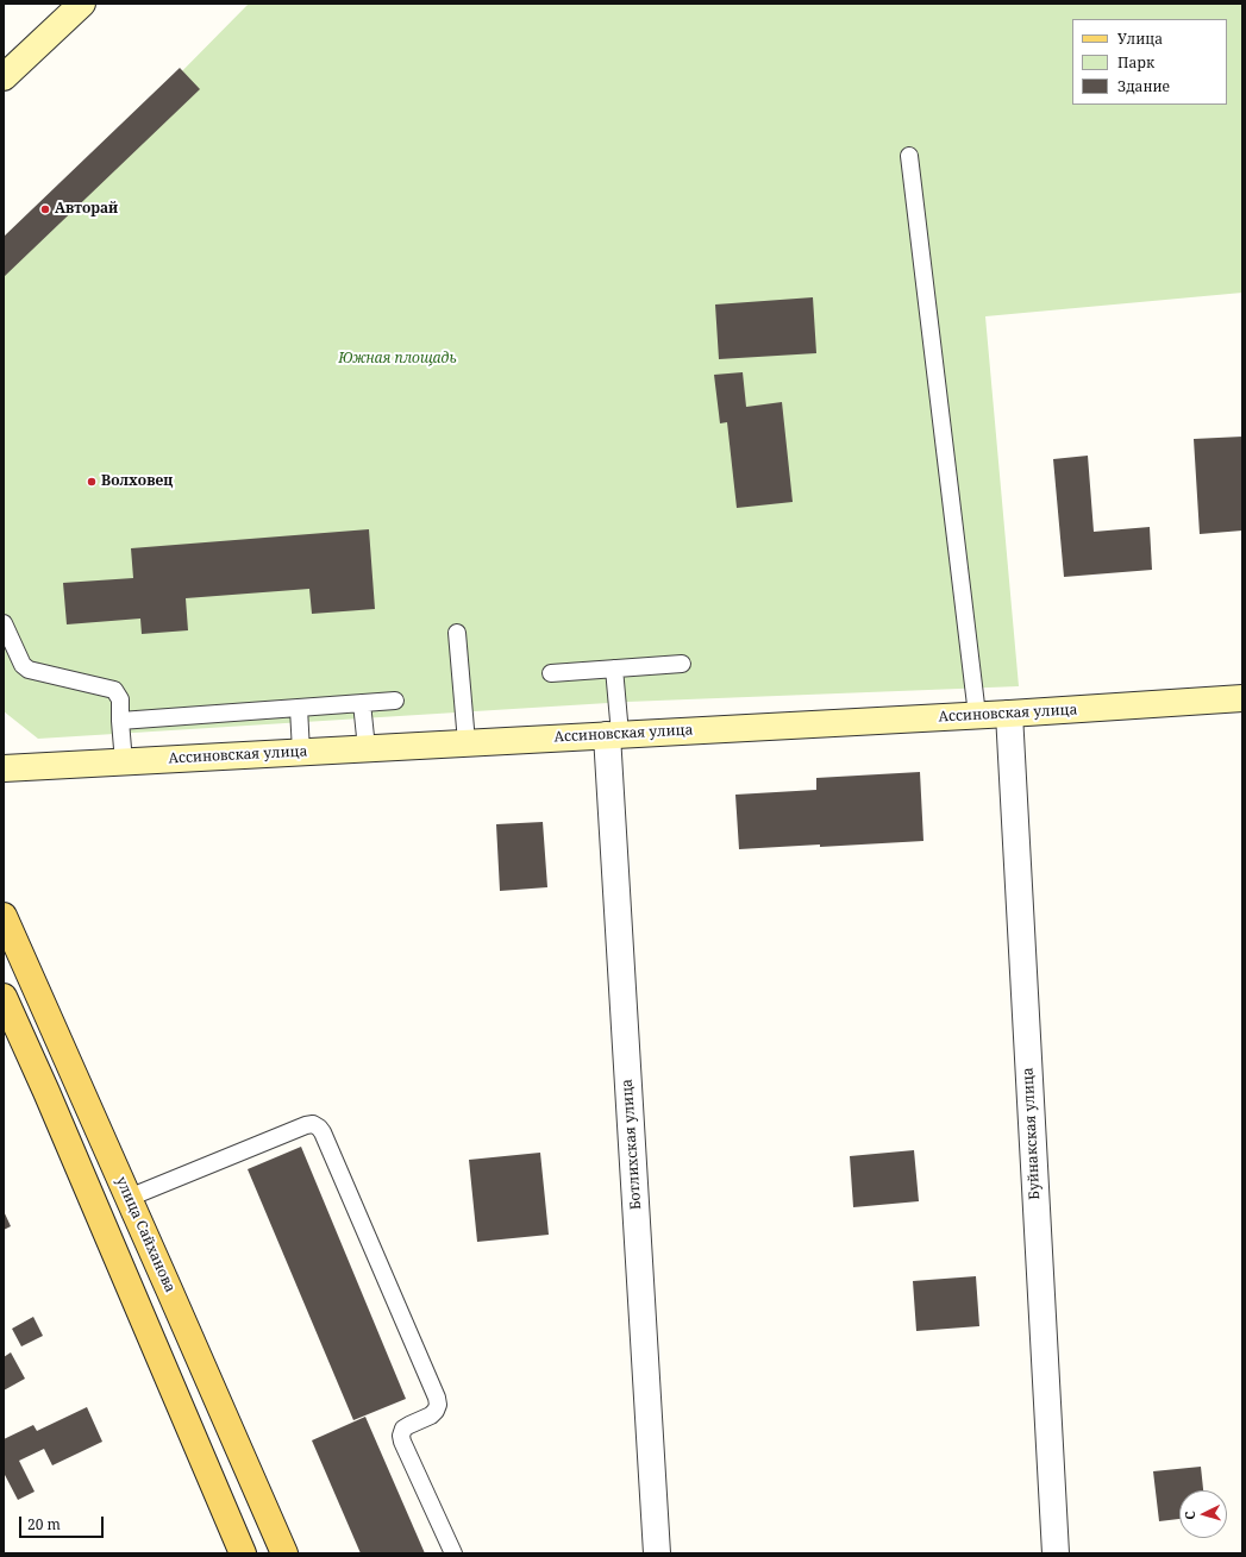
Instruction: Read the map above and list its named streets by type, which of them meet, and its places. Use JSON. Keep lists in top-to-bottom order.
{
  "streets": {
    "main road": ["улица Сайханова"],
    "street": ["Ассиновская улица", "Буйнакская улица", "Ботлихская улица"]
  },
  "crossings": [
    ["Ассиновская улица", "Буйнакская улица"],
    ["Ассиновская улица", "Ботлихская улица"]
  ],
  "parks": ["Южная площадь"],
  "places": ["Авторай", "Волховец"],
  "legend": ["Улица", "Парк", "Здание"],
  "scale_bar": "20 m",
  "north": "left"
}
